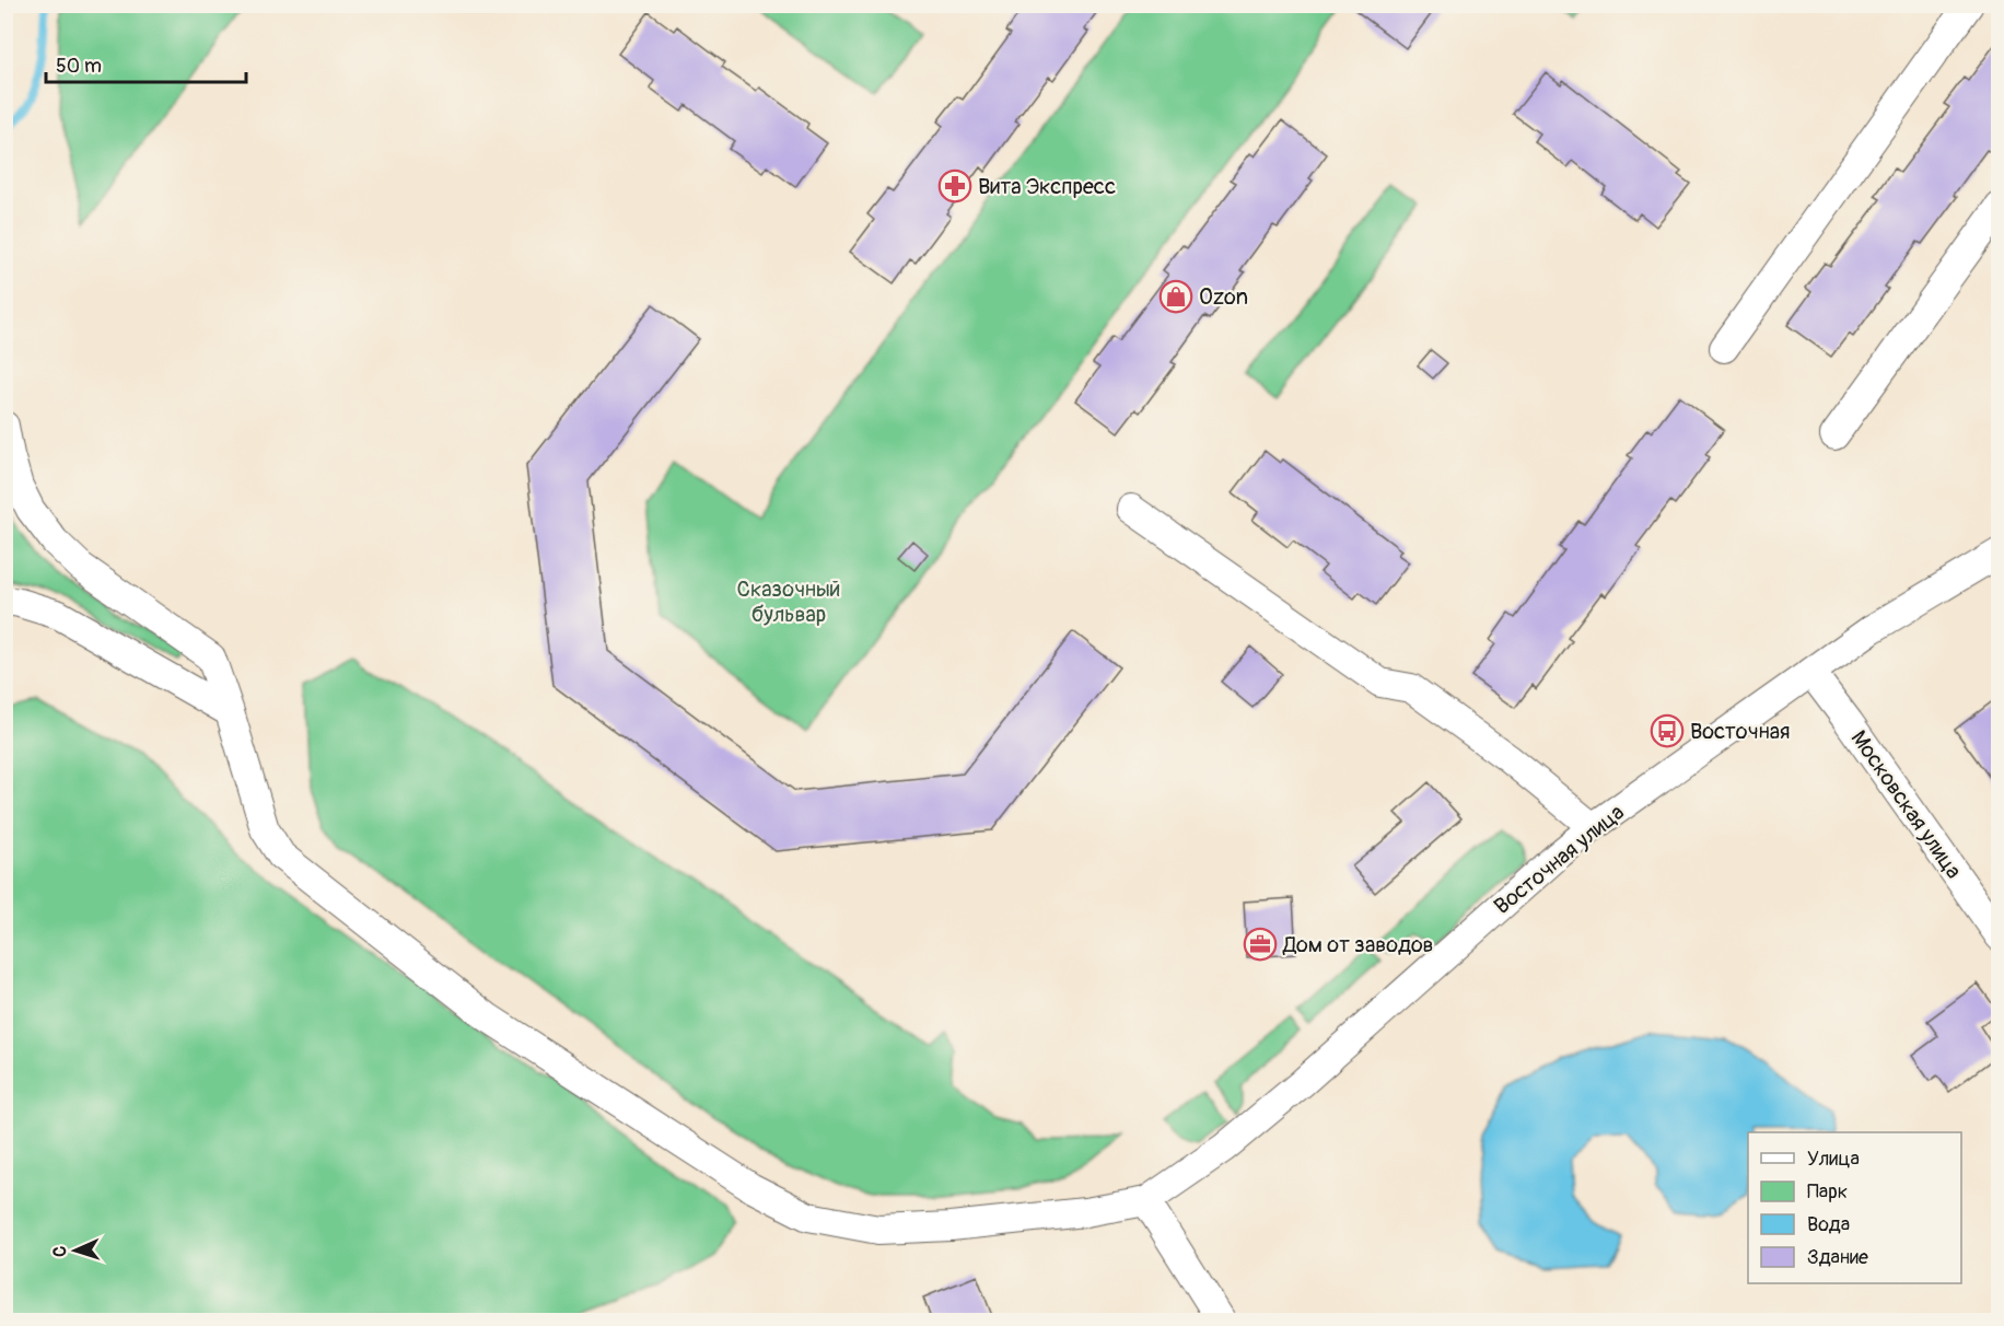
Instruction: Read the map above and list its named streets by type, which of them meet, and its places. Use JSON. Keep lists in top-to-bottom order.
{
  "streets": {
    "street": ["Московская улица", "Восточная улица"]
  },
  "crossings": [
    ["Московская улица", "Восточная улица"]
  ],
  "parks": ["Сказочный бульвар"],
  "places": {
    "pharmacy": ["Вита Экспресс"],
    "shop": ["Ozon"],
    "bus stop": ["Восточная"],
    "office": ["Дом от заводов"]
  },
  "legend": [
    "Улица",
    "Парк",
    "Вода",
    "Здание"
  ],
  "scale_bar": "50 m",
  "north": "left"
}
